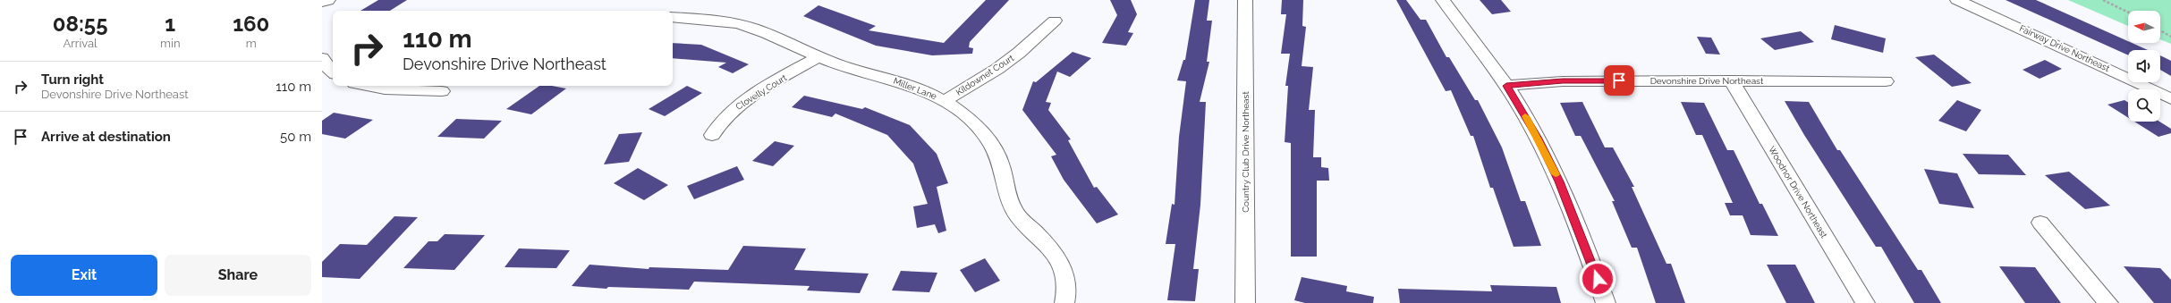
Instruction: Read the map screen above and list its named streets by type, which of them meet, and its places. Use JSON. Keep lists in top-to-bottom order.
{
  "streets": {
    "street": [
      "Fairway Drive Northeast",
      "Kildownet Court",
      "Devonshire Drive Northeast",
      "Miller Lane",
      "Clovelly Court",
      "Country Club Drive Northeast",
      "Woodnor Drive Northeast"
    ]
  },
  "crossings": [
    ["Kildownet Court", "Miller Lane"],
    ["Devonshire Drive Northeast", "Woodnor Drive Northeast"],
    ["Miller Lane", "Clovelly Court"]
  ],
  "north": "left",
  "page": {
    "eta": [
      "08:55",
      "Arrival",
      "1",
      "min",
      "160",
      "m"
    ],
    "turn": ["110 m", "Devonshire Drive Northeast"],
    "list": [
      {
        "name": "Turn right",
        "note": "Devonshire Drive Northeast",
        "value": "110 m"
      },
      {
        "name": "Arrive at destination",
        "value": "50 m"
      }
    ],
    "buttons": ["Exit", "Share"]
  }
}
